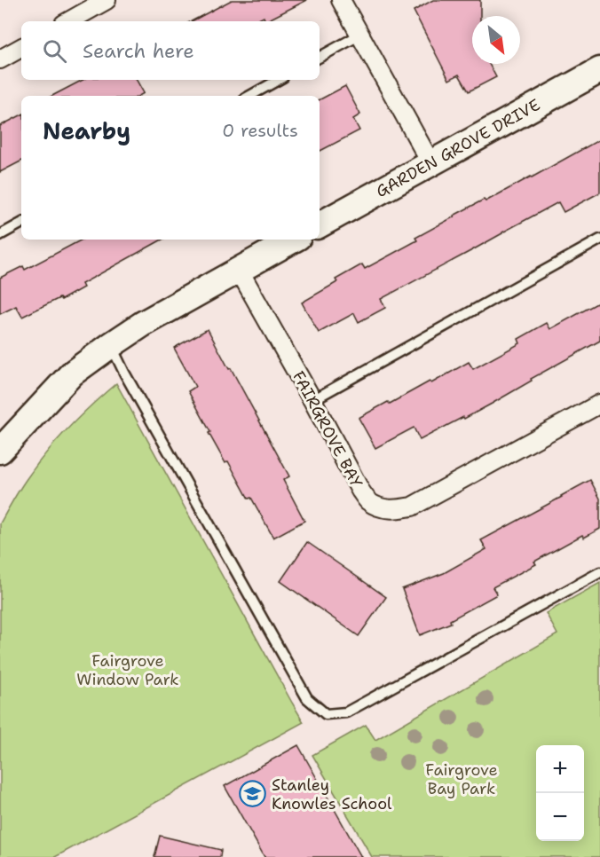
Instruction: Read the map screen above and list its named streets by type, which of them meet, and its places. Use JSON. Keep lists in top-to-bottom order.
{
  "streets": {
    "street": ["GARDEN GROVE DRIVE", "FAIRGROVE BAY"]
  },
  "parks": ["Fairgrove Window Park", "Fairgrove Bay Park"],
  "places": {
    "school or university": ["Stanley Knowles School"]
  },
  "north": "bottom right",
  "page": {
    "search": "Search here",
    "heading": ["Nearby", "0 results"],
    "map_buttons": ["+", "−"]
  }
}
